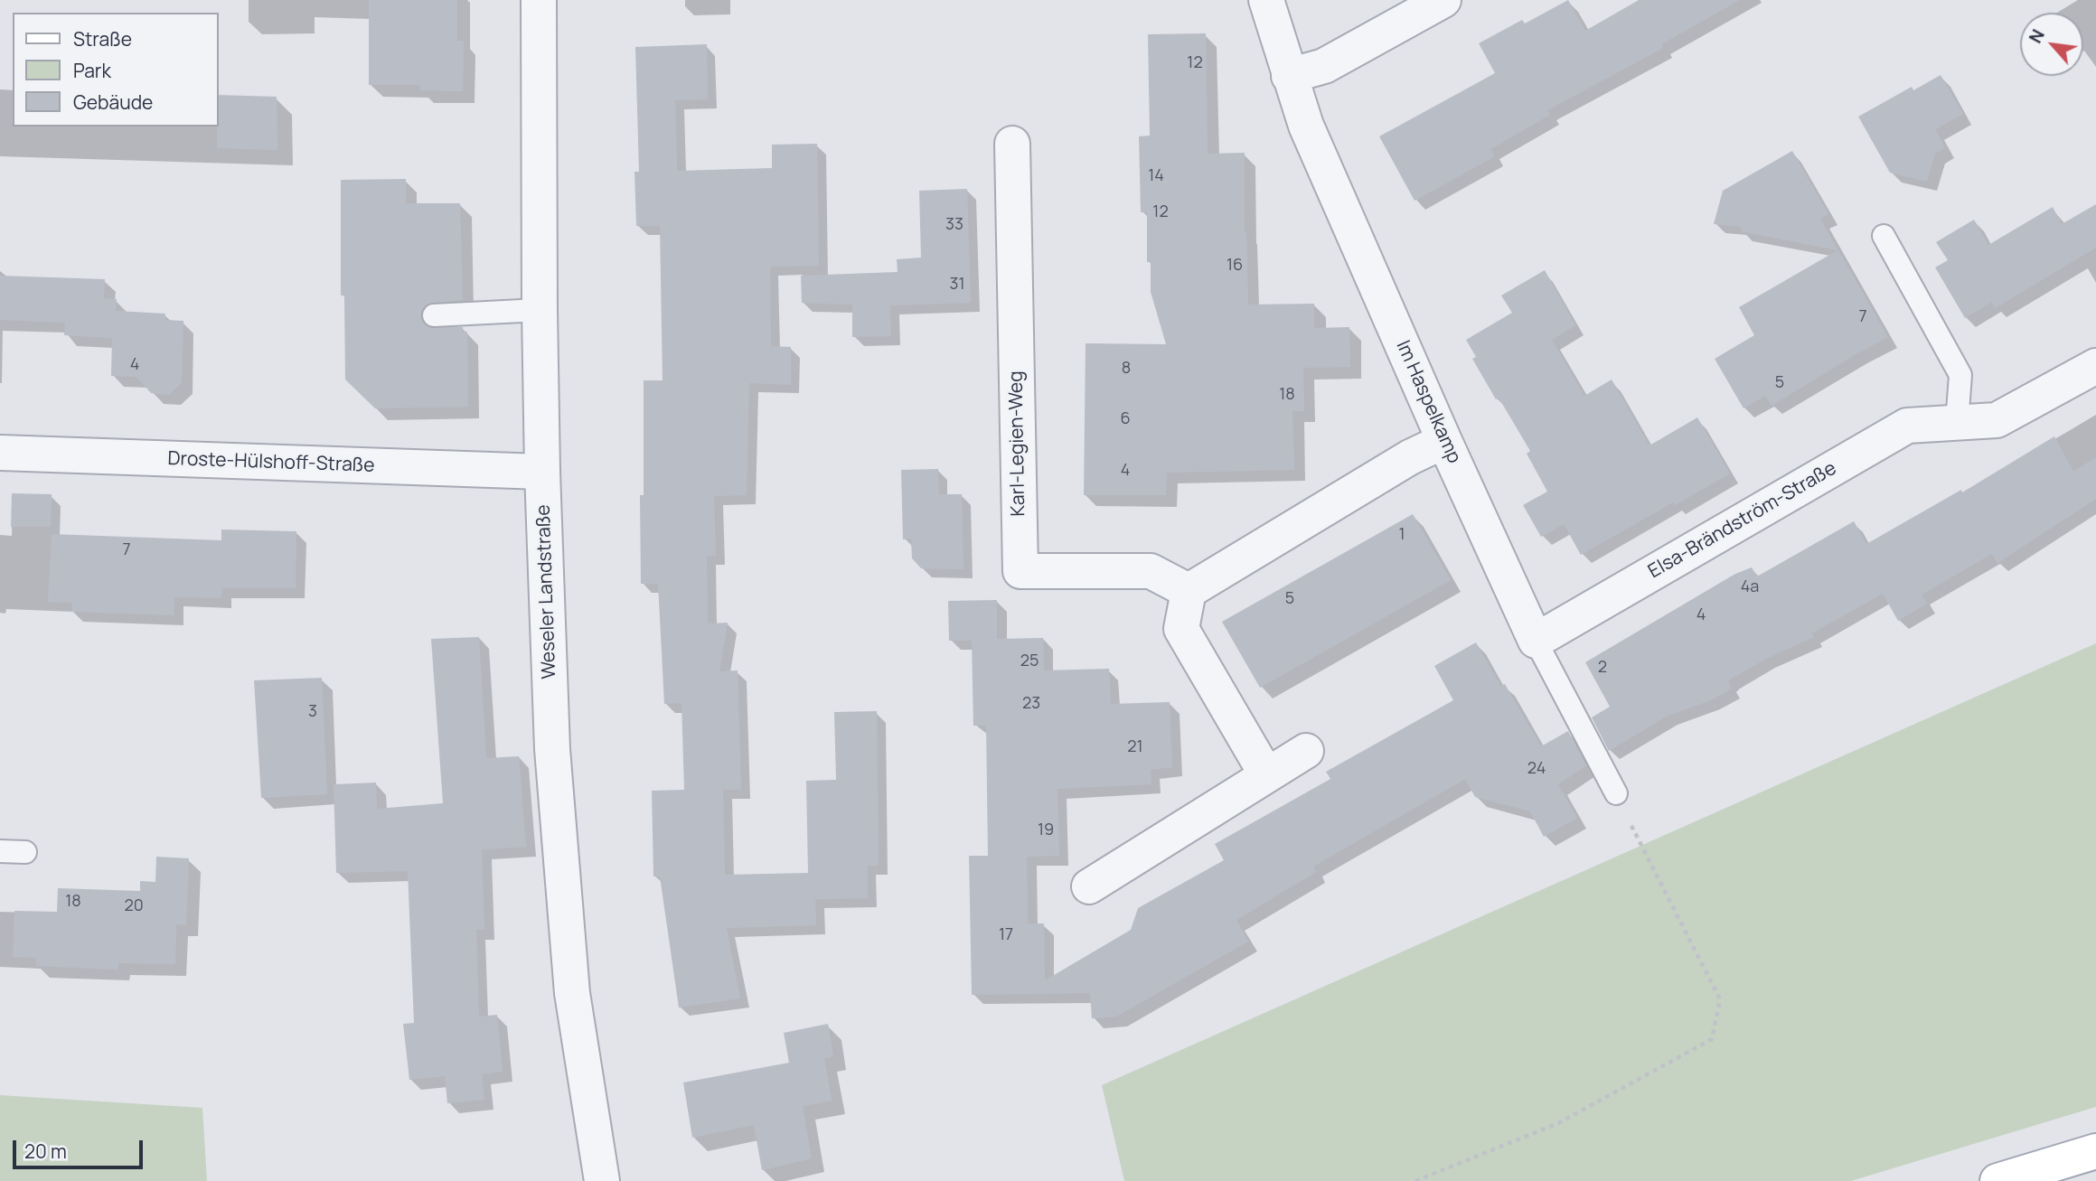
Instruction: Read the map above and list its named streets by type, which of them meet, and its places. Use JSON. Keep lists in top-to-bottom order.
{
  "streets": {
    "street": [
      "Im Haspelkamp",
      "Karl-Legien-Weg",
      "Droste-Hülshoff-Straße",
      "Elsa-Brändström-Straße",
      "Weseler Landstraße"
    ]
  },
  "crossings": [
    ["Im Haspelkamp", "Elsa-Brändström-Straße"],
    ["Droste-Hülshoff-Straße", "Weseler Landstraße"]
  ],
  "house_numbers": [
    "12",
    "14",
    "12",
    "33",
    "16",
    "31",
    "7",
    "4",
    "8",
    "5",
    "18",
    "6",
    "4",
    "1",
    "7",
    "4a",
    "5",
    "4",
    "25",
    "2",
    "23",
    "3",
    "21",
    "24",
    "19",
    "18",
    "20",
    "17"
  ],
  "legend": ["Straße", "Park", "Gebäude"],
  "scale_bar": "20 m",
  "north": "top left"
}
